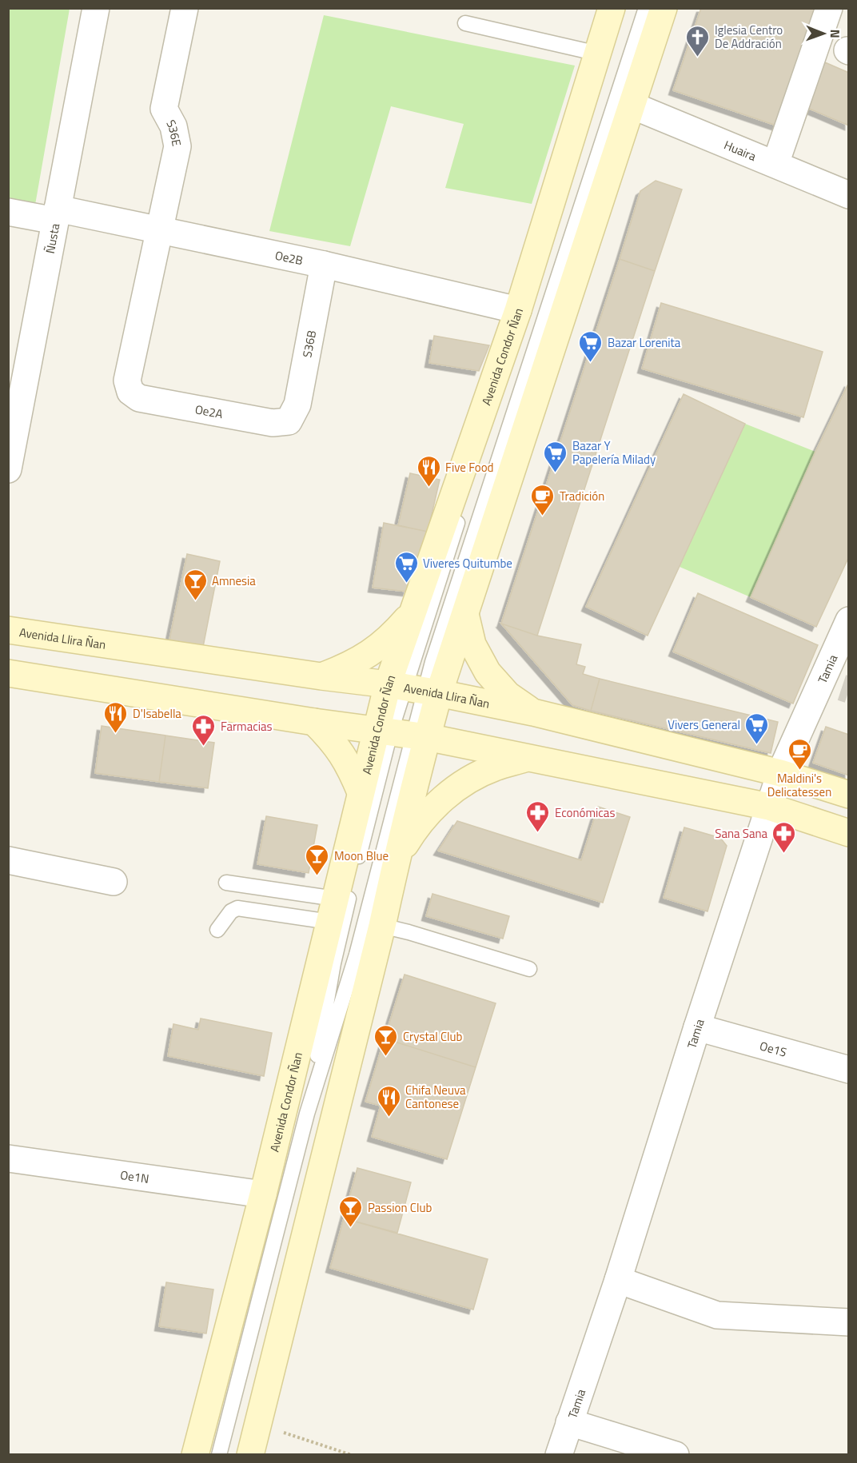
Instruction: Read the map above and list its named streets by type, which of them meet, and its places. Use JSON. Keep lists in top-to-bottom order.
{
  "streets": {
    "main road": ["Avenida Condor Ñan", "Avenida Llira Ñan"],
    "street": [
      "S36E",
      "Huaira",
      "Ñusta",
      "Oe2B",
      "S36B",
      "Oe2A",
      "Tamia",
      "Oe1S",
      "Oe1N"
    ]
  },
  "crossings": [
    ["S36E", "Oe2B"],
    ["S36E", "Oe2A"],
    ["Huaira", "Avenida Condor Ñan"],
    ["Ñusta", "Oe2B"],
    ["Oe2B", "S36B"],
    ["Oe2B", "Avenida Condor Ñan"],
    ["S36B", "Oe2A"],
    ["Avenida Condor Ñan", "Avenida Llira Ñan"],
    ["Avenida Condor Ñan", "Oe1N"],
    ["Avenida Llira Ñan", "Tamia"],
    ["Tamia", "Oe1S"]
  ],
  "places": {
    "church": ["Iglesia Centro De Addración"],
    "supermarket": [
      "Bazar Lorenita",
      "Bazar Y Papelería Milady",
      "Viveres Quitumbe",
      "Vivers General"
    ],
    "restaurant": ["Five Food", "D'Isabella", "Chifa Neuva Cantonese"],
    "cafe": ["Tradición", "Maldini's Delicatessen"],
    "bar": [
      "Amnesia",
      "Moon Blue",
      "Crystal Club",
      "Passion Club"
    ],
    "pharmacy": ["Farmacias", "Económicas", "Sana Sana"]
  },
  "north": "right"
}
